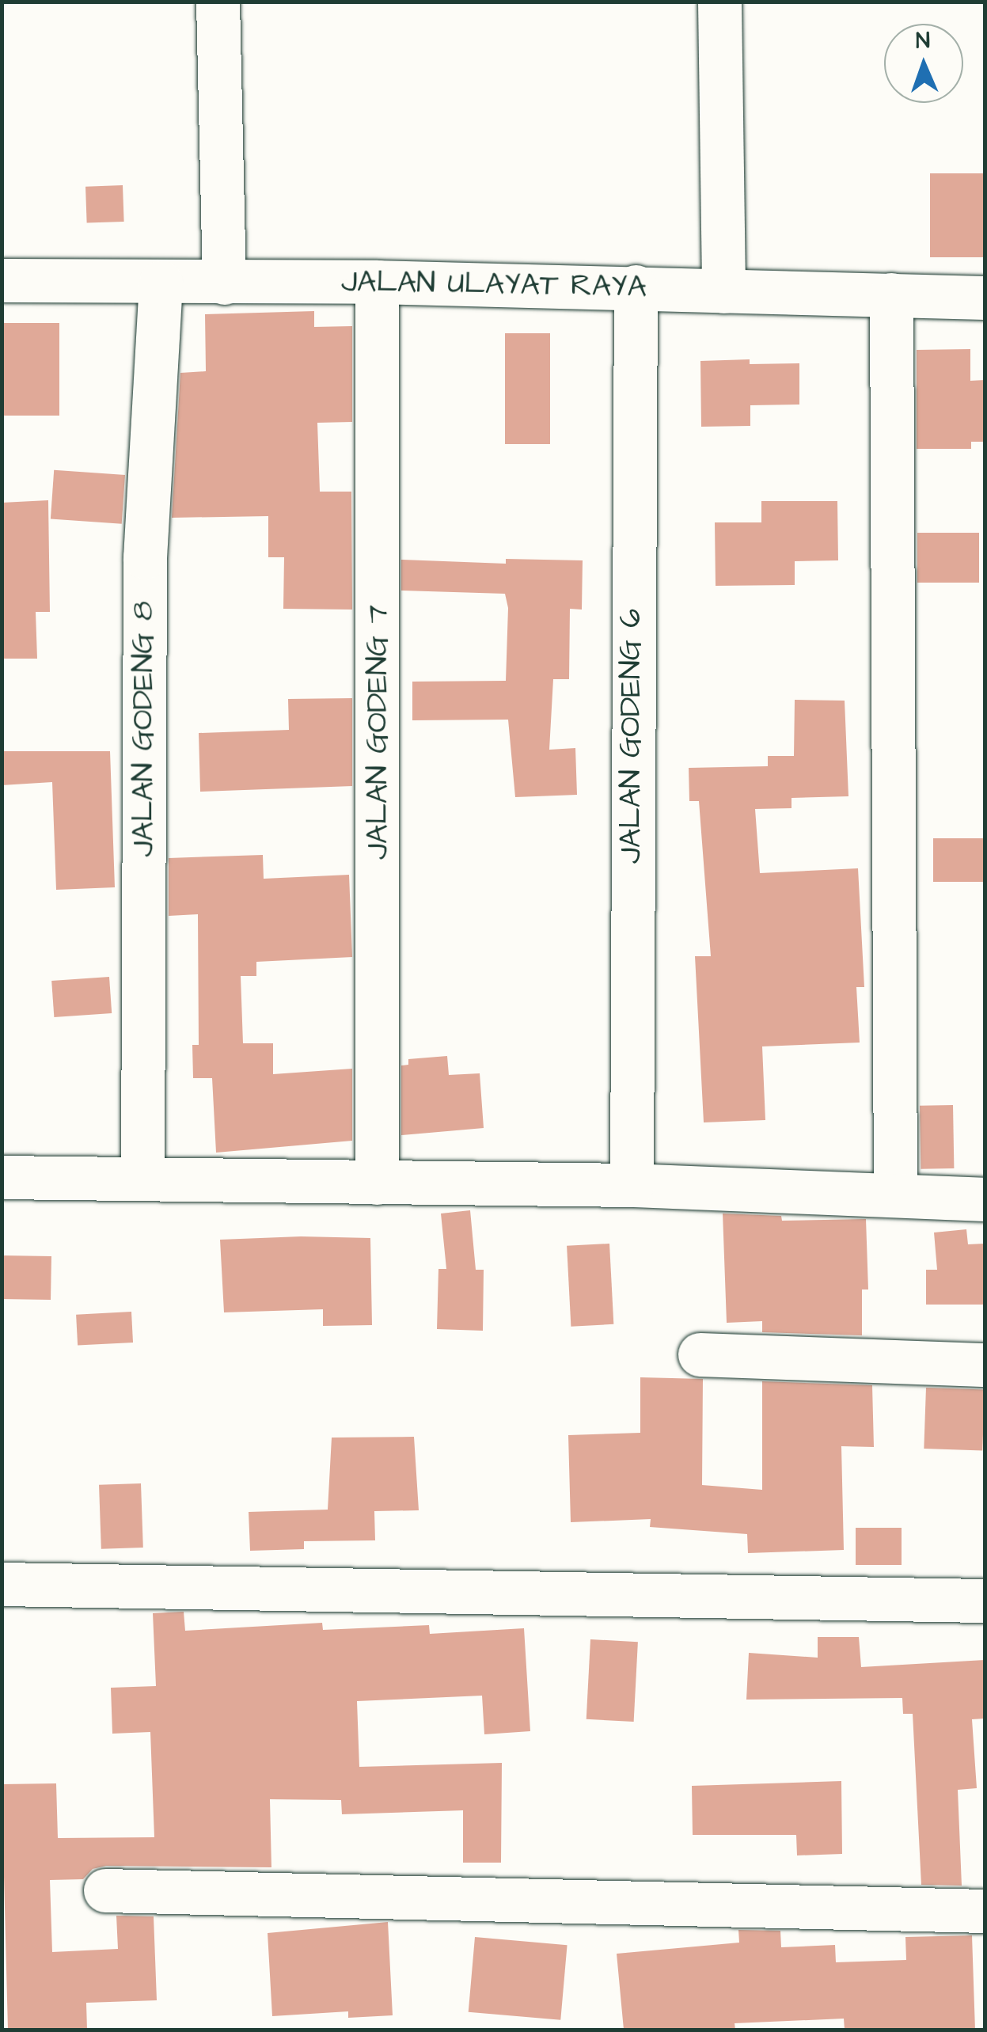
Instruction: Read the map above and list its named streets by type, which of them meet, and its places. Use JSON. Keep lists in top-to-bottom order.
{
  "streets": {
    "street": [
      "JALAN ULAYAT RAYA",
      "JALAN GODENG 8",
      "JALAN GODENG 7",
      "JALAN GODENG 6"
    ]
  },
  "crossings": [
    ["JALAN ULAYAT RAYA", "JALAN GODENG 8"],
    ["JALAN ULAYAT RAYA", "JALAN GODENG 7"],
    ["JALAN ULAYAT RAYA", "JALAN GODENG 6"]
  ],
  "north": "top"
}
